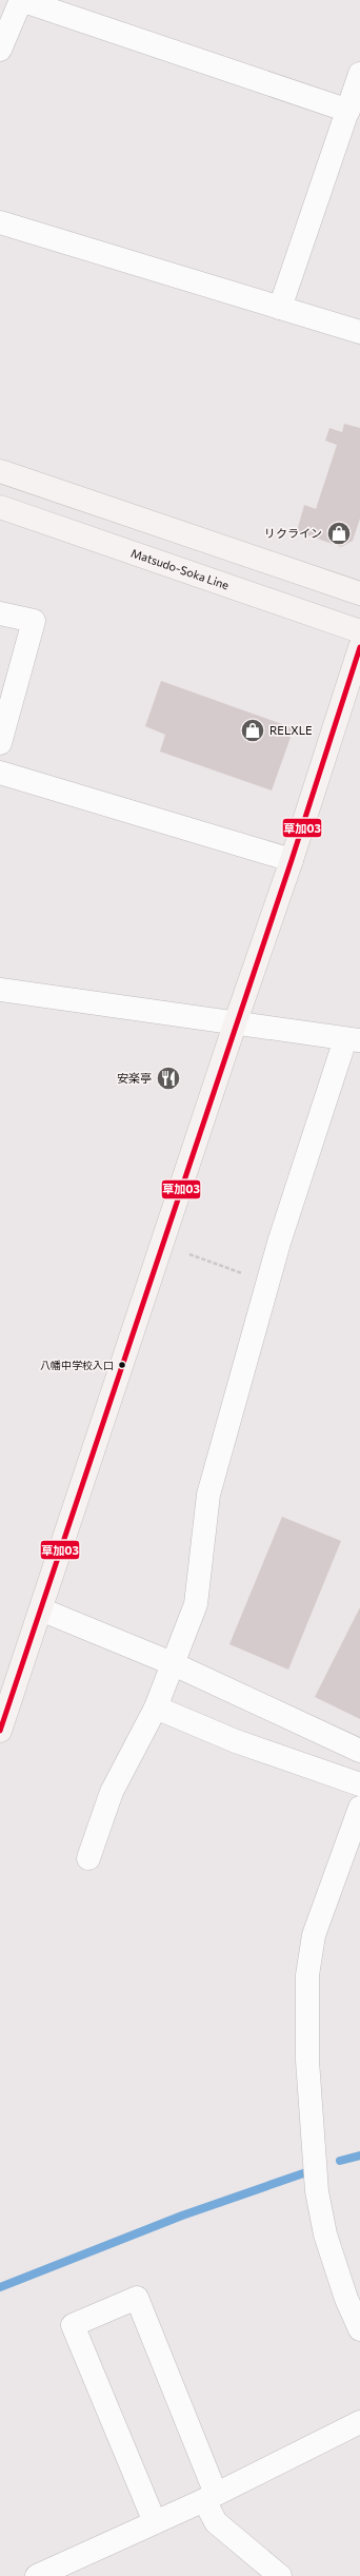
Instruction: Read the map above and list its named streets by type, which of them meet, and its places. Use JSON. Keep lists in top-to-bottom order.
{
  "streets": {
    "main road": ["Matsudo-Soka Line"]
  },
  "places": {
    "shop": ["リクライン", "RELXLE"],
    "restaurant": ["安楽亭"],
    "other": ["八幡中学校入口"]
  },
  "lines": ["transit line 草加03"]
}
